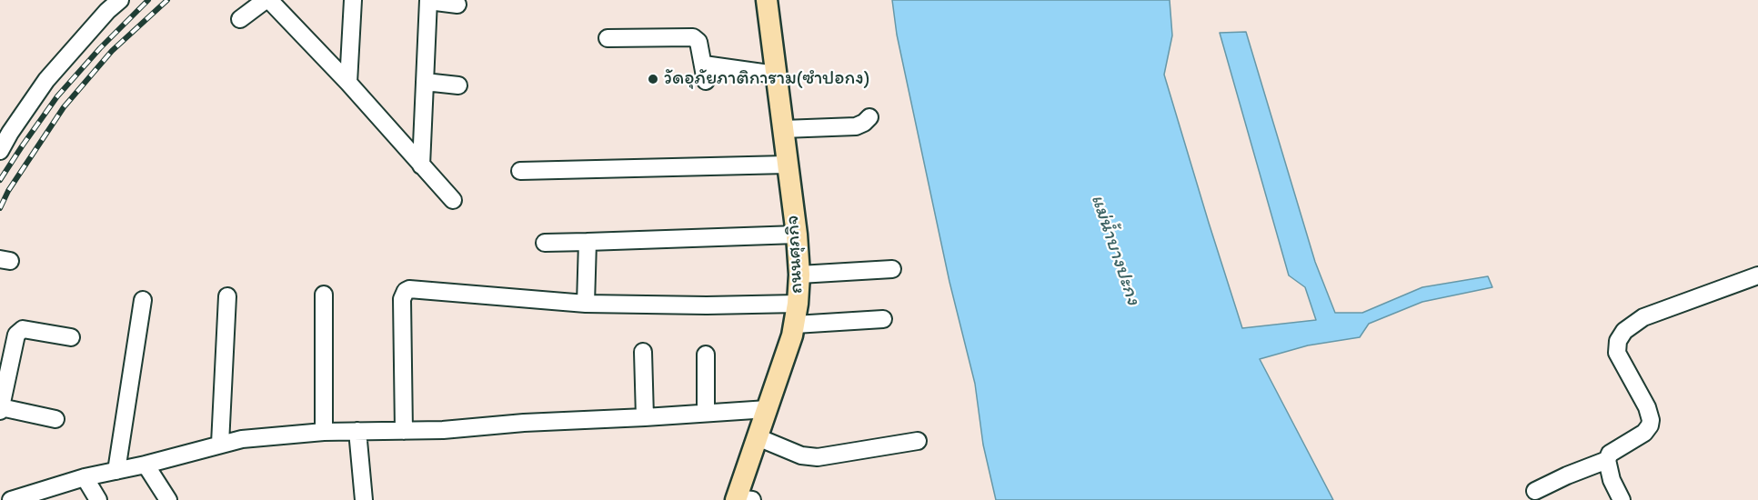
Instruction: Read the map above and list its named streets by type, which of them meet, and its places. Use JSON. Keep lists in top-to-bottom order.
{
  "streets": {
    "main road": ["ถนนศุภกิจ"]
  },
  "water": ["แม่น้ำบางปะกง"],
  "places": ["วัดอุภัยภาติการาม(ซำปอกง)"]
}
